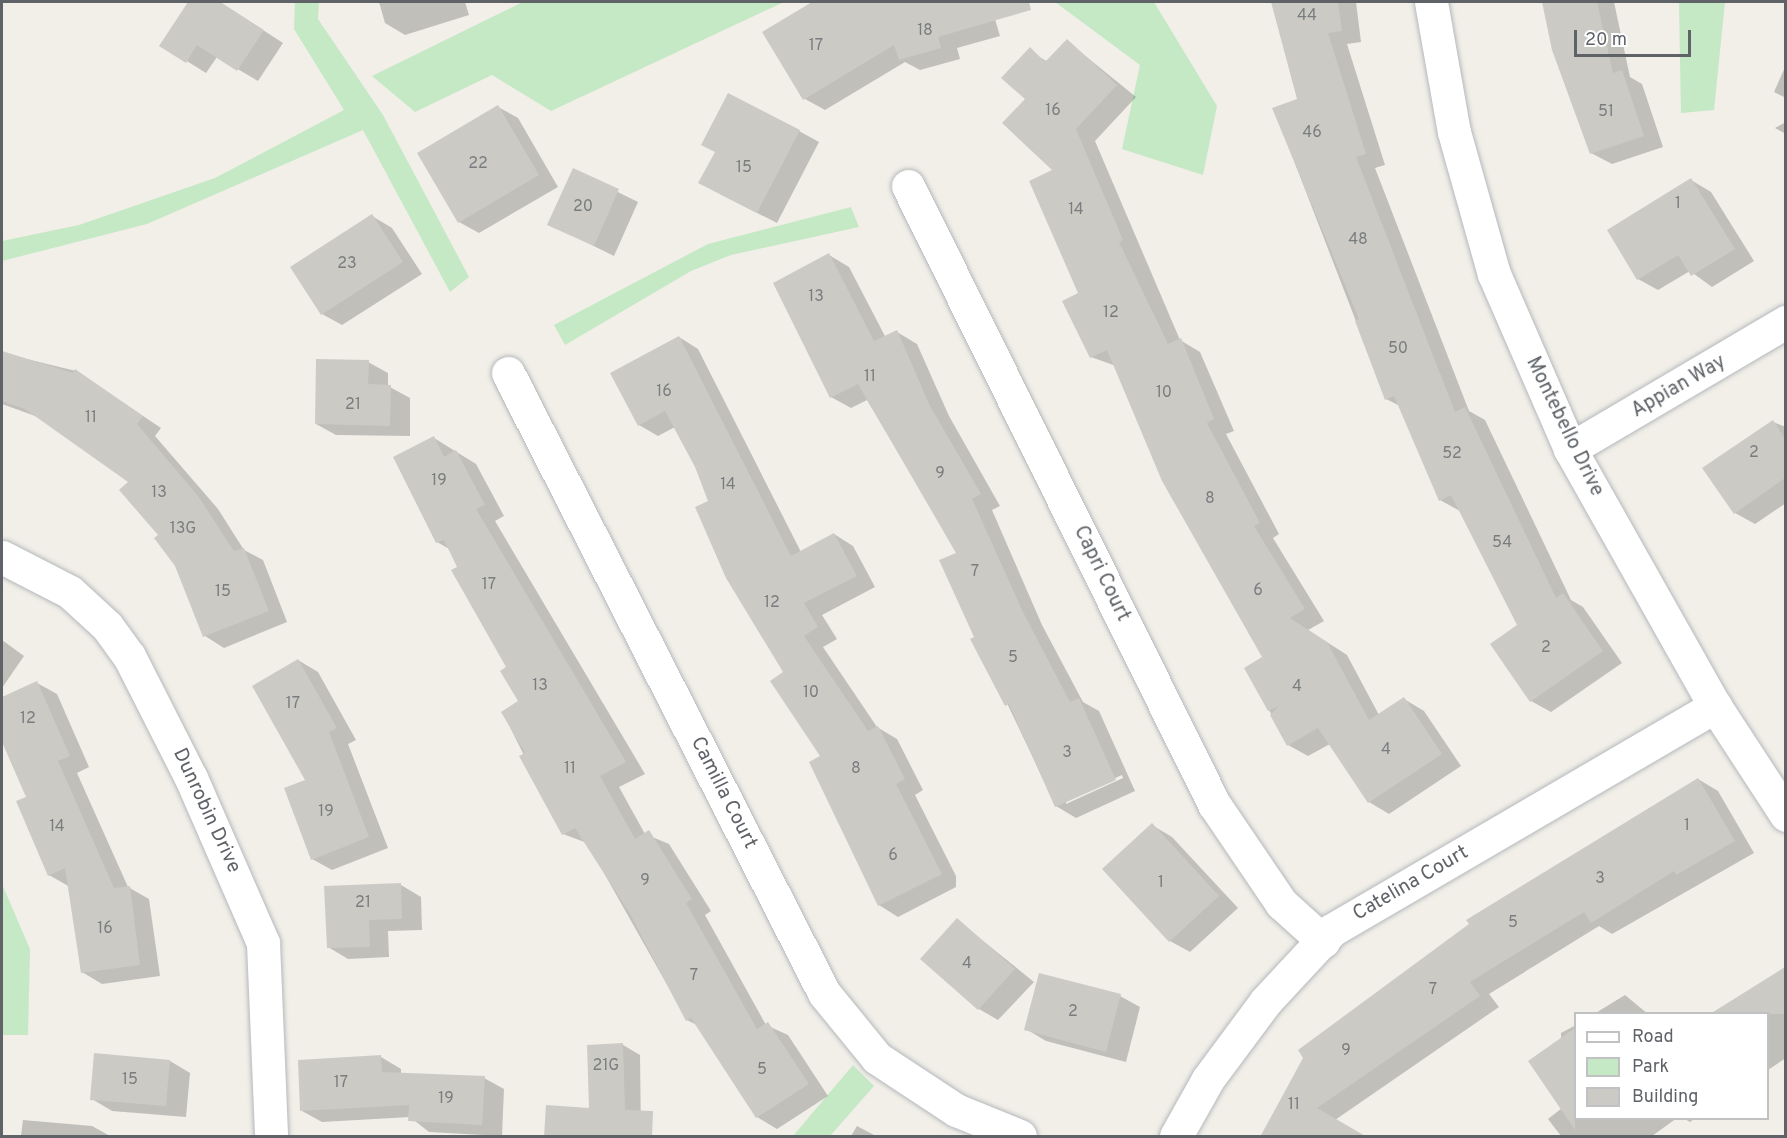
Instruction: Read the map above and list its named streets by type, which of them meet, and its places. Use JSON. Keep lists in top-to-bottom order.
{
  "streets": {
    "street": [
      "Appian Way",
      "Montebello Drive",
      "Capri Court",
      "Camilla Court",
      "Dunrobin Drive",
      "Catelina Court"
    ]
  },
  "crossings": [
    ["Appian Way", "Montebello Drive"],
    ["Montebello Drive", "Catelina Court"],
    ["Capri Court", "Catelina Court"]
  ],
  "house_numbers": [
    "44",
    "18",
    "17",
    "16",
    "51",
    "46",
    "22",
    "15",
    "1",
    "20",
    "14",
    "48",
    "23",
    "13",
    "12",
    "50",
    "11",
    "16",
    "10",
    "21",
    "11",
    "2",
    "52",
    "9",
    "19",
    "14",
    "13",
    "8",
    "13G",
    "54",
    "7",
    "17",
    "6",
    "15",
    "12",
    "2",
    "5",
    "13",
    "4",
    "10",
    "17",
    "12",
    "4",
    "3",
    "11",
    "8",
    "19",
    "1",
    "14",
    "6",
    "3",
    "9",
    "1",
    "21",
    "5",
    "16",
    "4",
    "7",
    "7",
    "2",
    "9",
    "21G",
    "5",
    "15",
    "17",
    "19",
    "11"
  ],
  "legend": ["Road", "Park", "Building"],
  "scale_bar": "20 m"
}
